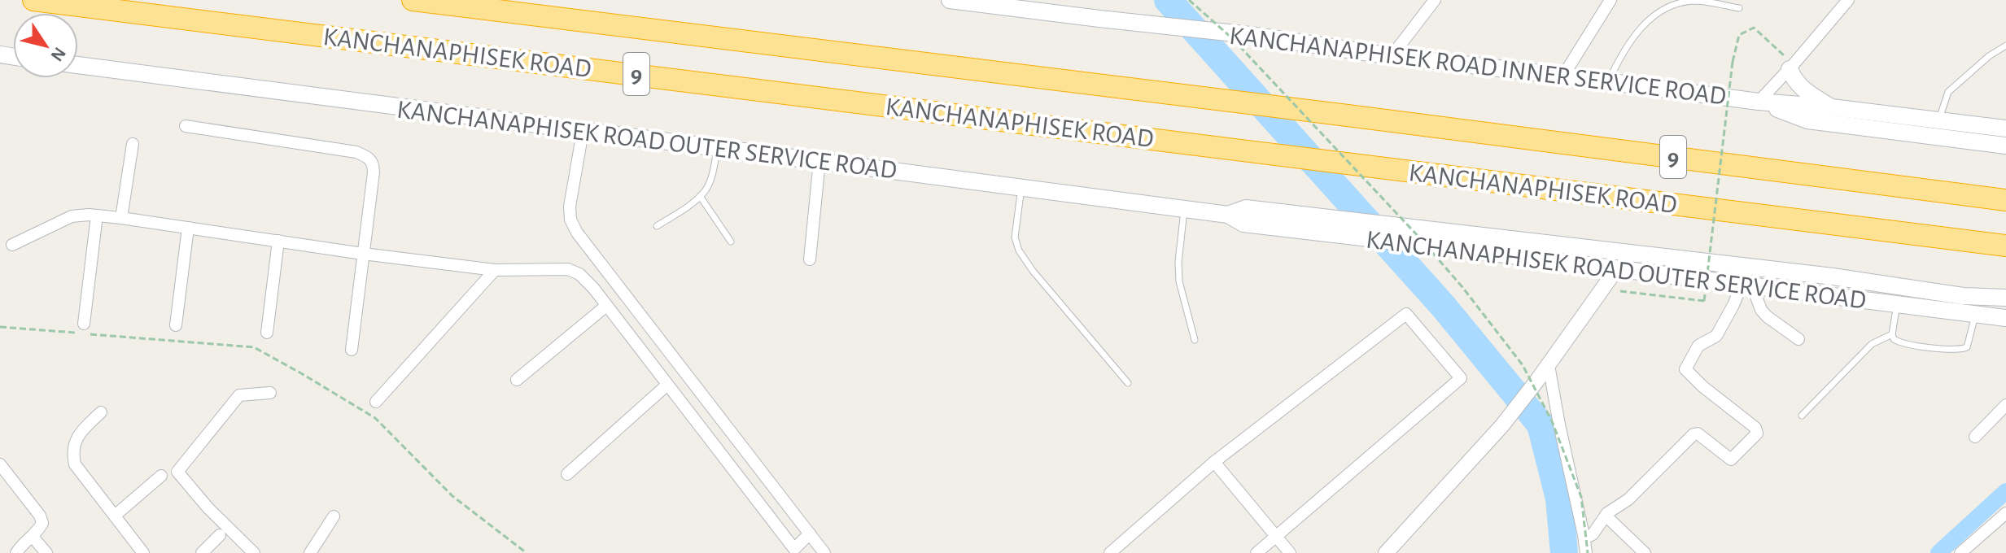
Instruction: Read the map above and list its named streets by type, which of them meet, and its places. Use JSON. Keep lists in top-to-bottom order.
{
  "streets": {
    "highway": ["KANCHANAPHISEK ROAD", "9"],
    "main road": ["KANCHANAPHISEK ROAD INNER SERVICE ROAD", "KANCHANAPHISEK ROAD OUTER SERVICE ROAD"]
  },
  "north": "bottom right"
}
